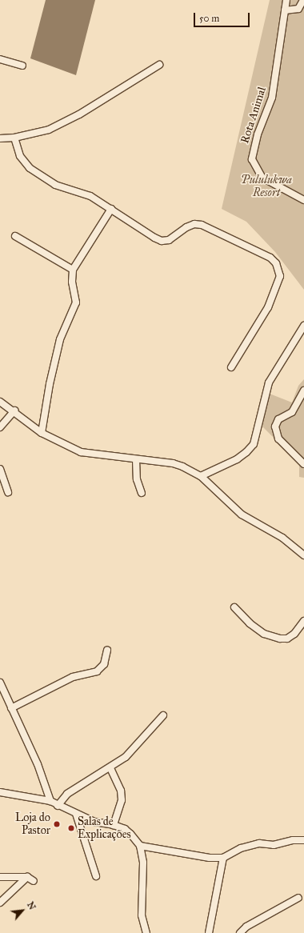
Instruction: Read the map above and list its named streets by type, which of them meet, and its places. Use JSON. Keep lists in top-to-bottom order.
{
  "streets": {
    "street": ["Rota Animal"]
  },
  "parks": ["Pululukwa Resort"],
  "places": ["Loja do Pastor", "Salas de Explicações"],
  "scale_bar": "50 m",
  "north": "top right"
}
